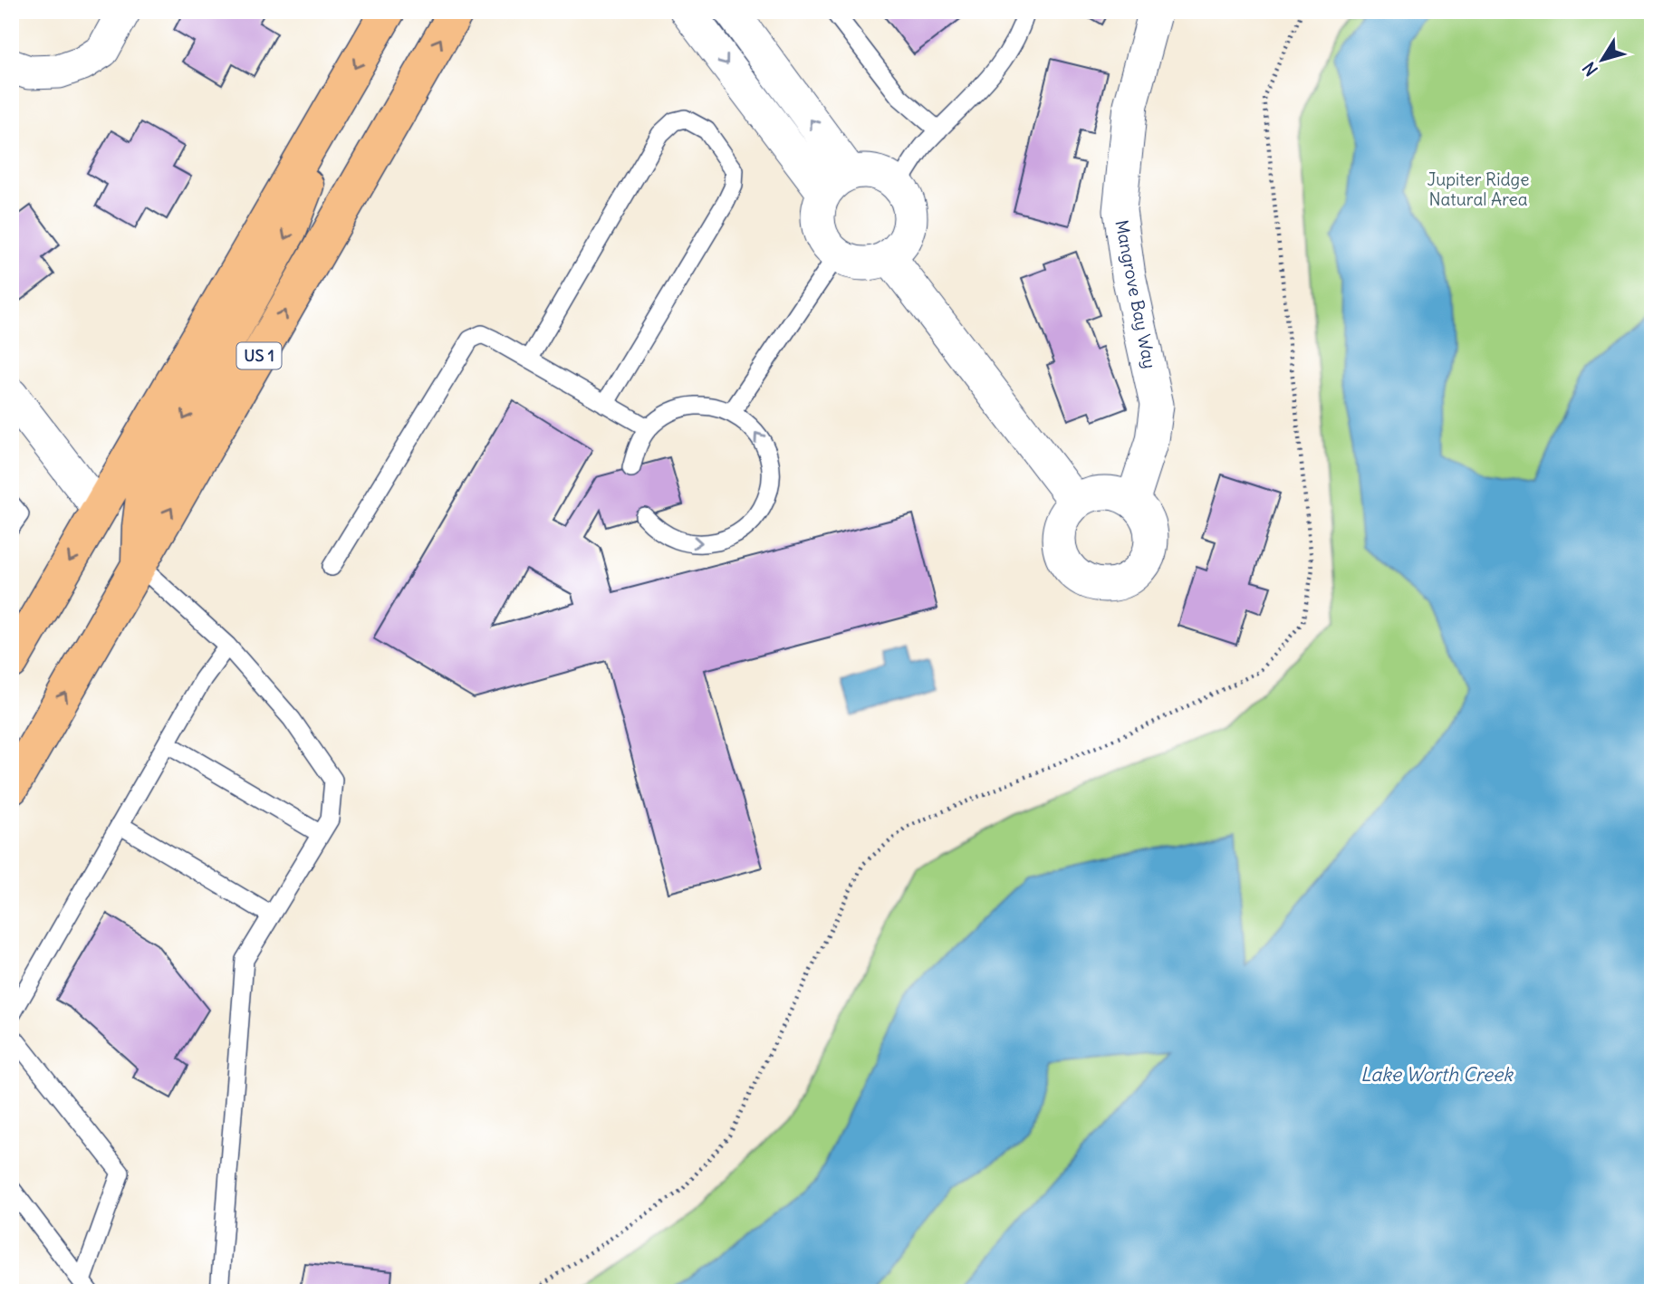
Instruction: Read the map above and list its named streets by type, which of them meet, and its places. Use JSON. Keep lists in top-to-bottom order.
{
  "streets": {
    "main road": ["US 1"],
    "street": ["Mangrove Bay Way"]
  },
  "water": ["Lake Worth Creek"],
  "parks": ["Jupiter Ridge Natural Area"],
  "north": "bottom left"
}
